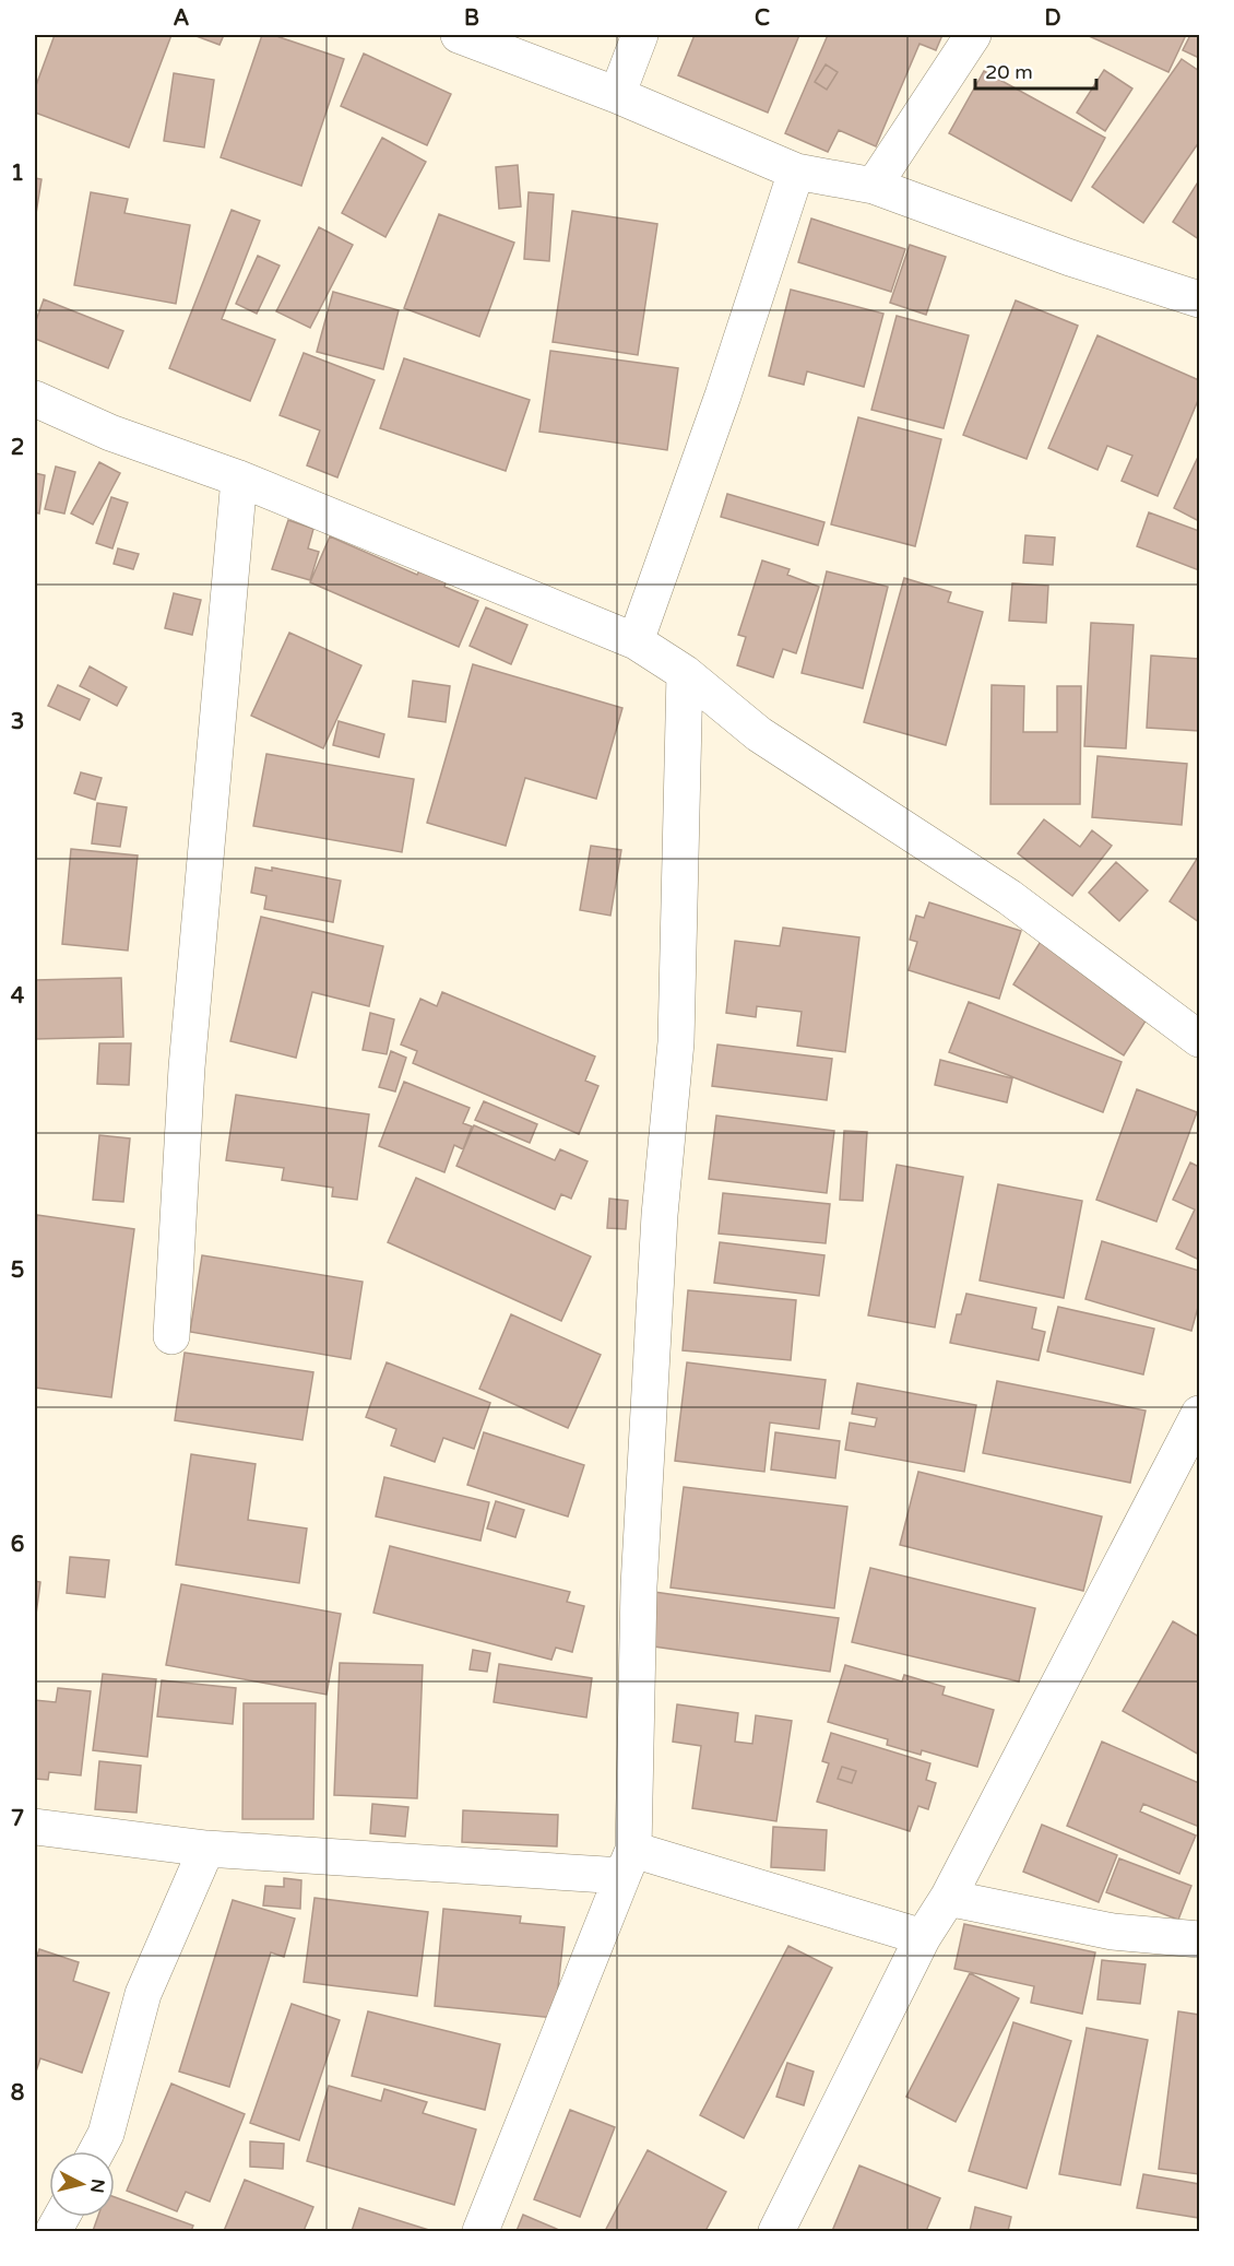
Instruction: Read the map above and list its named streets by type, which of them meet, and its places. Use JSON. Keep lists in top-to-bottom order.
{
  "scale_bar": "20 m",
  "north": "right",
  "grid": {
    "columns": [
      "A",
      "B",
      "C",
      "D"
    ],
    "rows": [
      "1",
      "2",
      "3",
      "4",
      "5",
      "6",
      "7",
      "8"
    ]
  }
}
